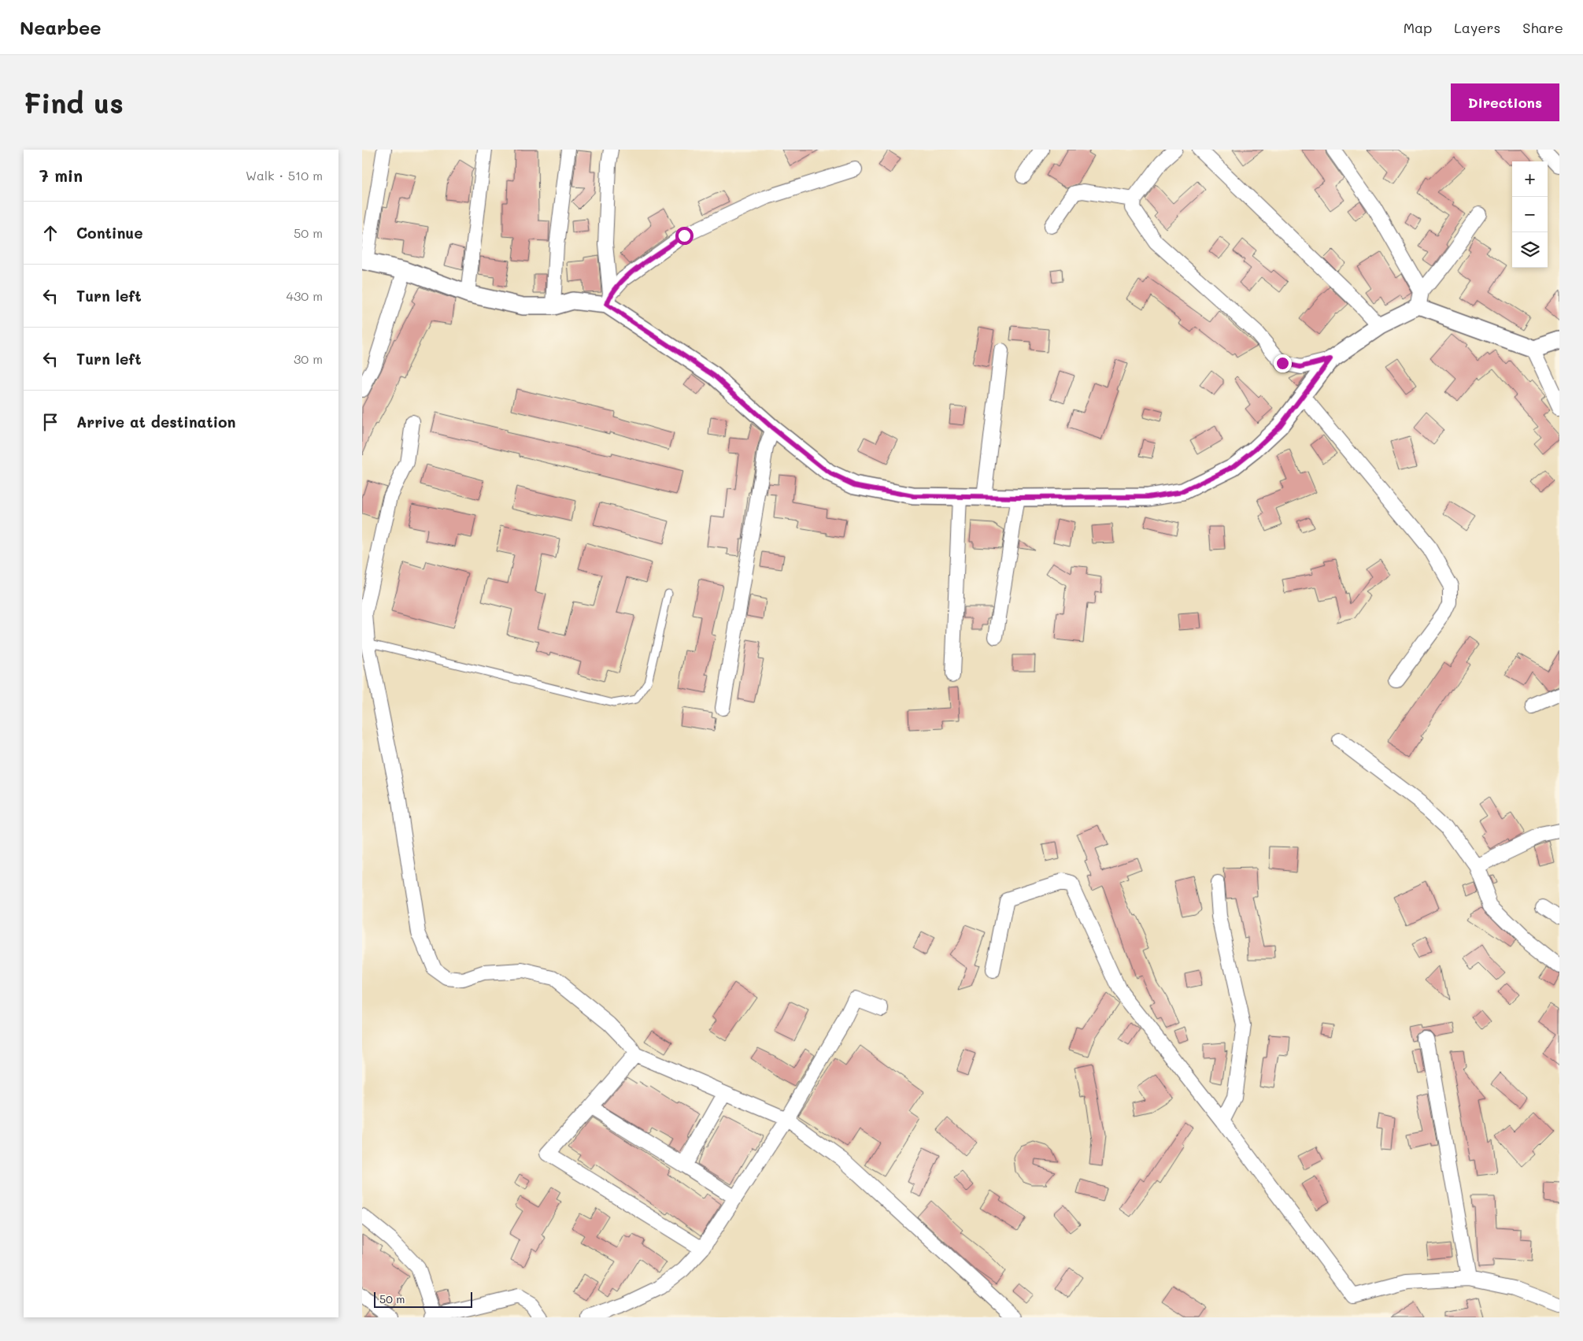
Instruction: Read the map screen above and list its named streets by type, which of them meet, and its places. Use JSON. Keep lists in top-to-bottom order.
{
  "scale_bar": "50 m",
  "page": {
    "header": "Nearbee",
    "nav": ["Map", "Layers", "Share"],
    "buttons": "Directions",
    "title": "Find us",
    "heading": ["7 min", "Walk · 510 m"],
    "map_buttons": ["+", "−"],
    "list": [
      ["Continue", "50 m"],
      ["Turn left", "430 m"],
      ["Turn left", "30 m"],
      "Arrive at destination"
    ],
    "scale": "50 m"
  }
}
